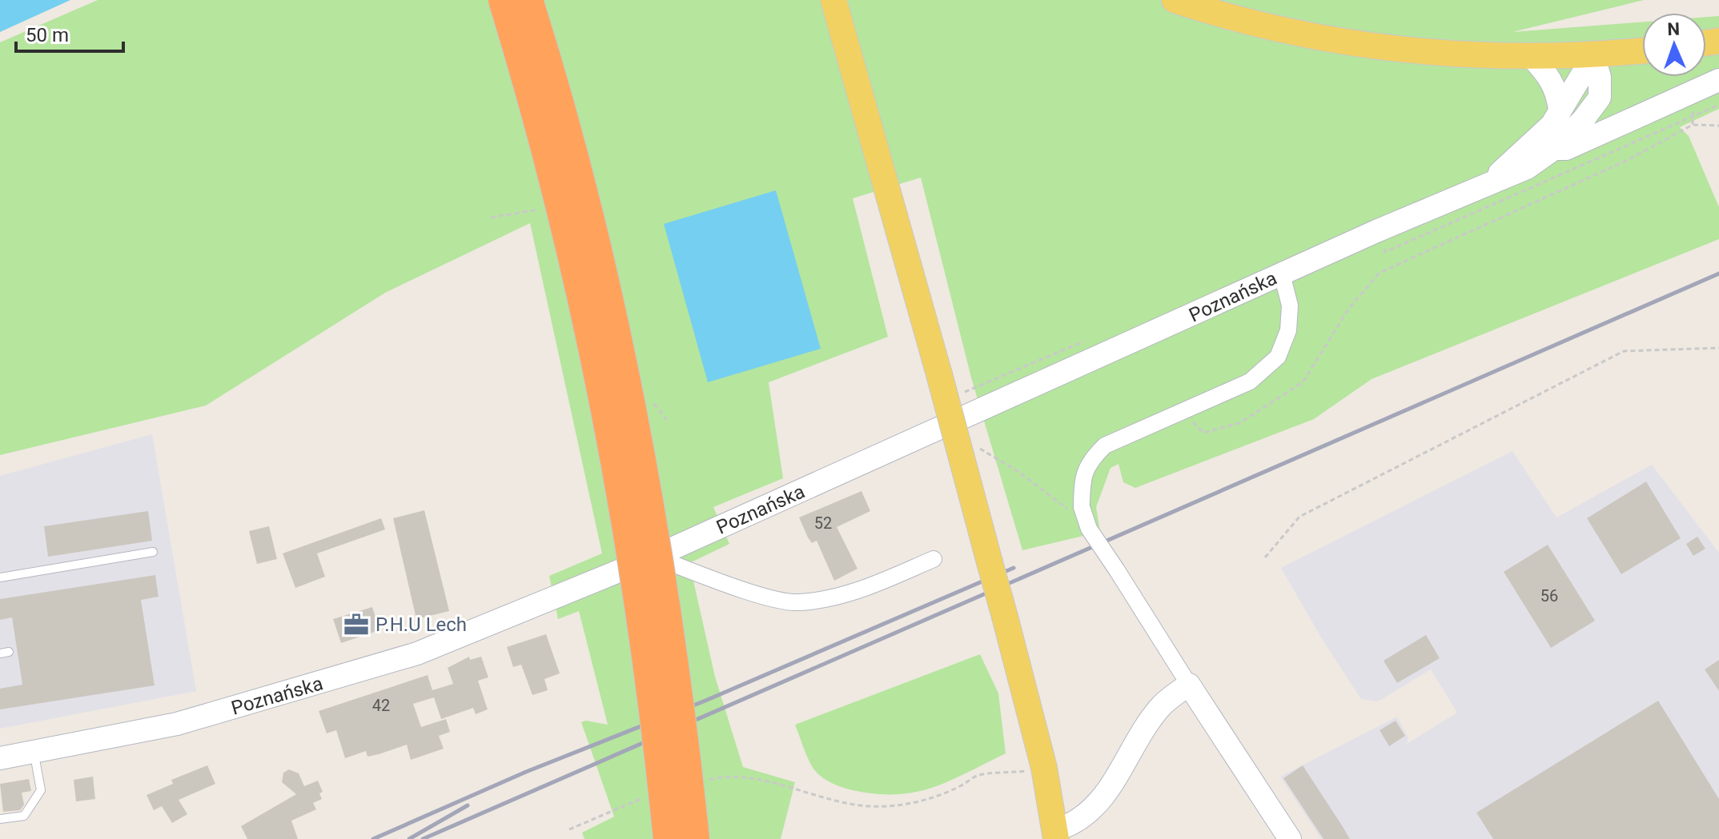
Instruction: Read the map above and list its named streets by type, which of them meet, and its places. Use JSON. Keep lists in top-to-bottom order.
{
  "streets": {
    "street": ["Poznańska"]
  },
  "places": {
    "office": ["P.H.U Lech"]
  },
  "house_numbers": ["52", "56", "42"],
  "scale_bar": "50 m",
  "north": "top"
}
